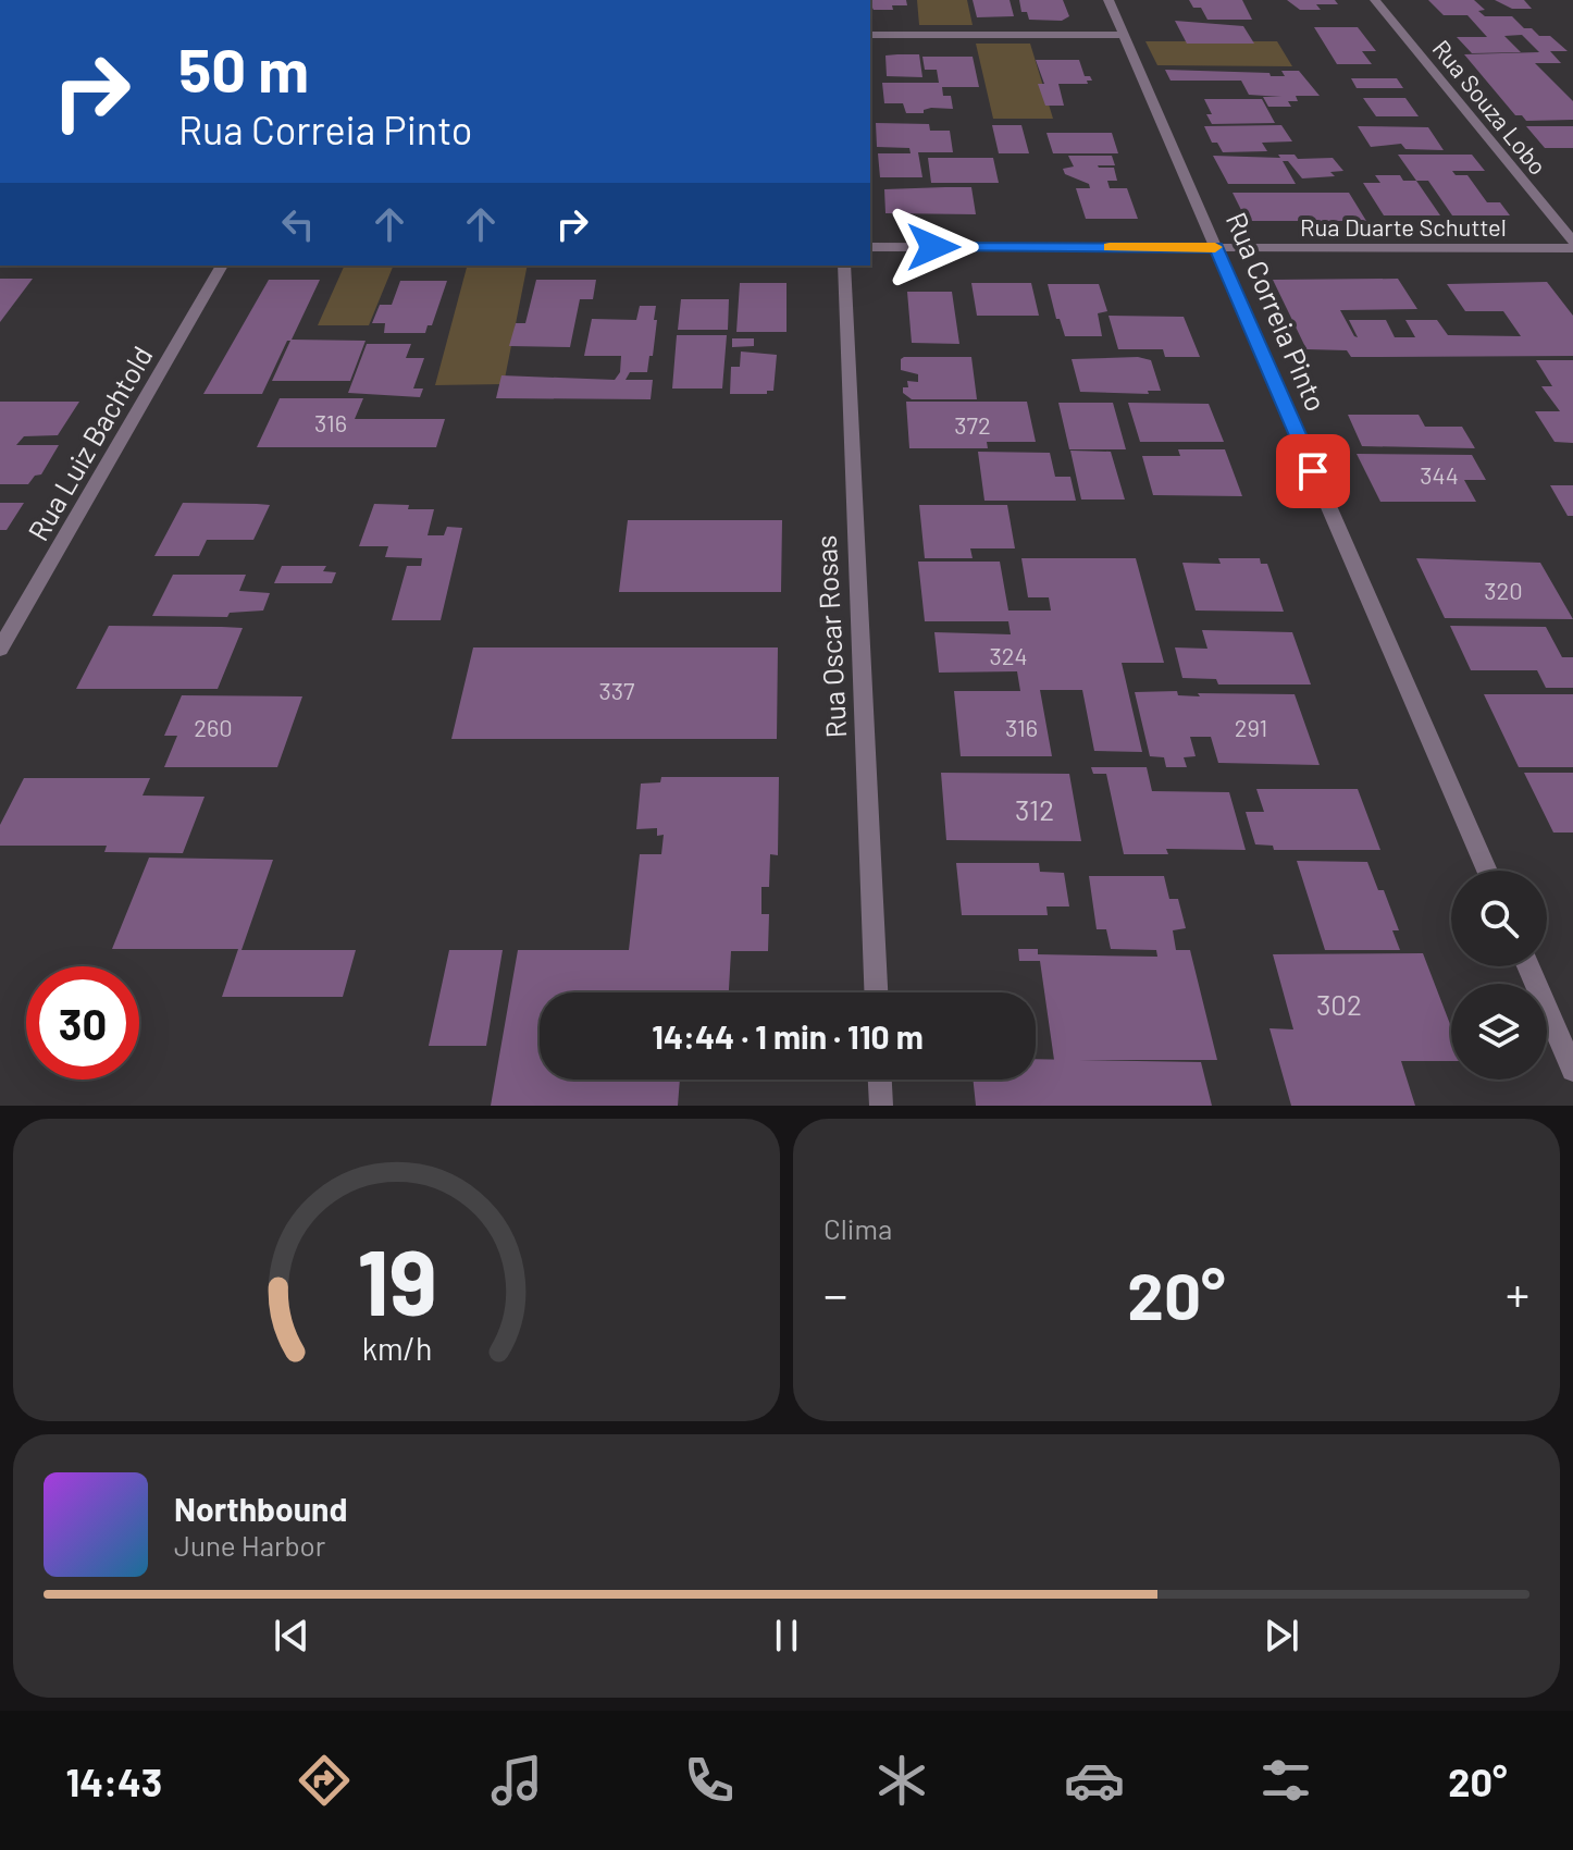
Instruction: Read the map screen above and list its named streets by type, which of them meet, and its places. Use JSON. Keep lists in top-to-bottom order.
{
  "streets": {
    "street": [
      "Rua Souza Lobo",
      "Rua Duarte Schuttel",
      "Rua Correia Pinto",
      "Rua Luiz Bachtold",
      "Rua Oscar Rosas"
    ]
  },
  "crossings": [
    ["Rua Souza Lobo", "Rua Duarte Schuttel"],
    ["Rua Duarte Schuttel", "Rua Correia Pinto"]
  ],
  "house_numbers": [
    "316",
    "372",
    "344",
    "320",
    "324",
    "337",
    "260",
    "316",
    "291",
    "312",
    "302"
  ],
  "page": {
    "turn": ["50 m", "Rua Correia Pinto"],
    "limit": "30",
    "trip": "14:44 · 1 min · 110 m",
    "tile": "Clima",
    "heat": ["−", "20°", "+"],
    "song": ["Northbound", "June Harbor"],
    "tabs": ["14:43", "20°"],
    "gauge": ["19", "km/h"]
  }
}
